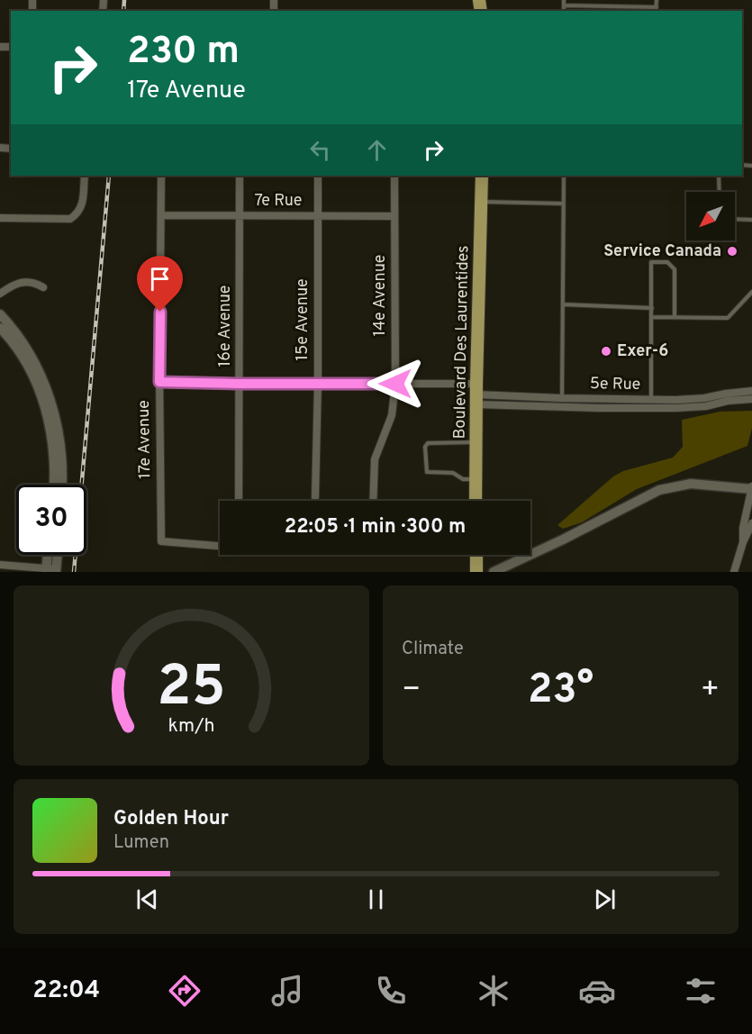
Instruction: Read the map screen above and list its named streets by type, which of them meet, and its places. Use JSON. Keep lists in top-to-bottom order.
{
  "streets": {
    "main road": ["Boulevard Des Laurentides"],
    "street": [
      "7e Rue",
      "14e Avenue",
      "15e Avenue",
      "16e Avenue",
      "5e Rue",
      "17e Avenue"
    ]
  },
  "crossings": [
    ["7e Rue", "14e Avenue"],
    ["7e Rue", "15e Avenue"],
    ["7e Rue", "16e Avenue"],
    ["7e Rue", "17e Avenue"],
    ["14e Avenue", "5e Rue"],
    ["15e Avenue", "5e Rue"],
    ["16e Avenue", "5e Rue"],
    ["Boulevard Des Laurentides", "5e Rue"],
    ["5e Rue", "17e Avenue"]
  ],
  "places": ["Service Canada", "Exer-6"],
  "north": "bottom left",
  "page": {
    "turn": ["230 m", "17e Avenue"],
    "limit": "30",
    "trip": "22:05 · 1 min · 300 m",
    "tile": "Climate",
    "heat": ["−", "23°", "+"],
    "song": ["Golden Hour", "Lumen"],
    "tabs": "22:04",
    "gauge": ["25", "km/h"]
  }
}
